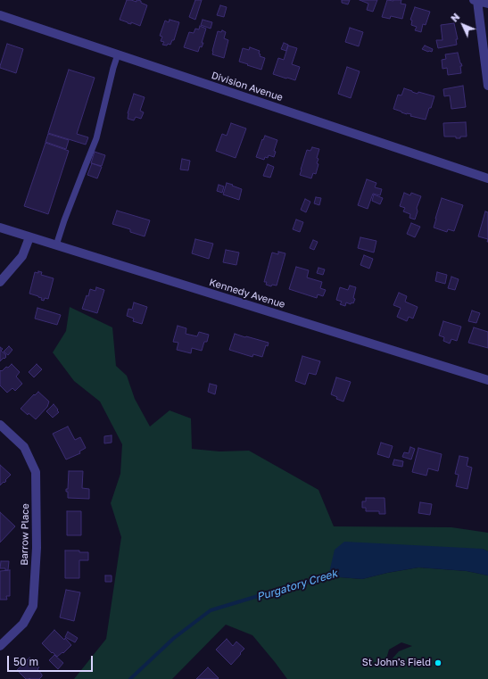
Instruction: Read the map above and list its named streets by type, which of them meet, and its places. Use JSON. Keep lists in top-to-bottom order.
{
  "streets": {
    "street": ["Division Avenue", "Kennedy Avenue", "Barrow Place"]
  },
  "water": ["Purgatory Creek"],
  "places": ["St John's Field"],
  "scale_bar": "50 m",
  "north": "top left"
}
